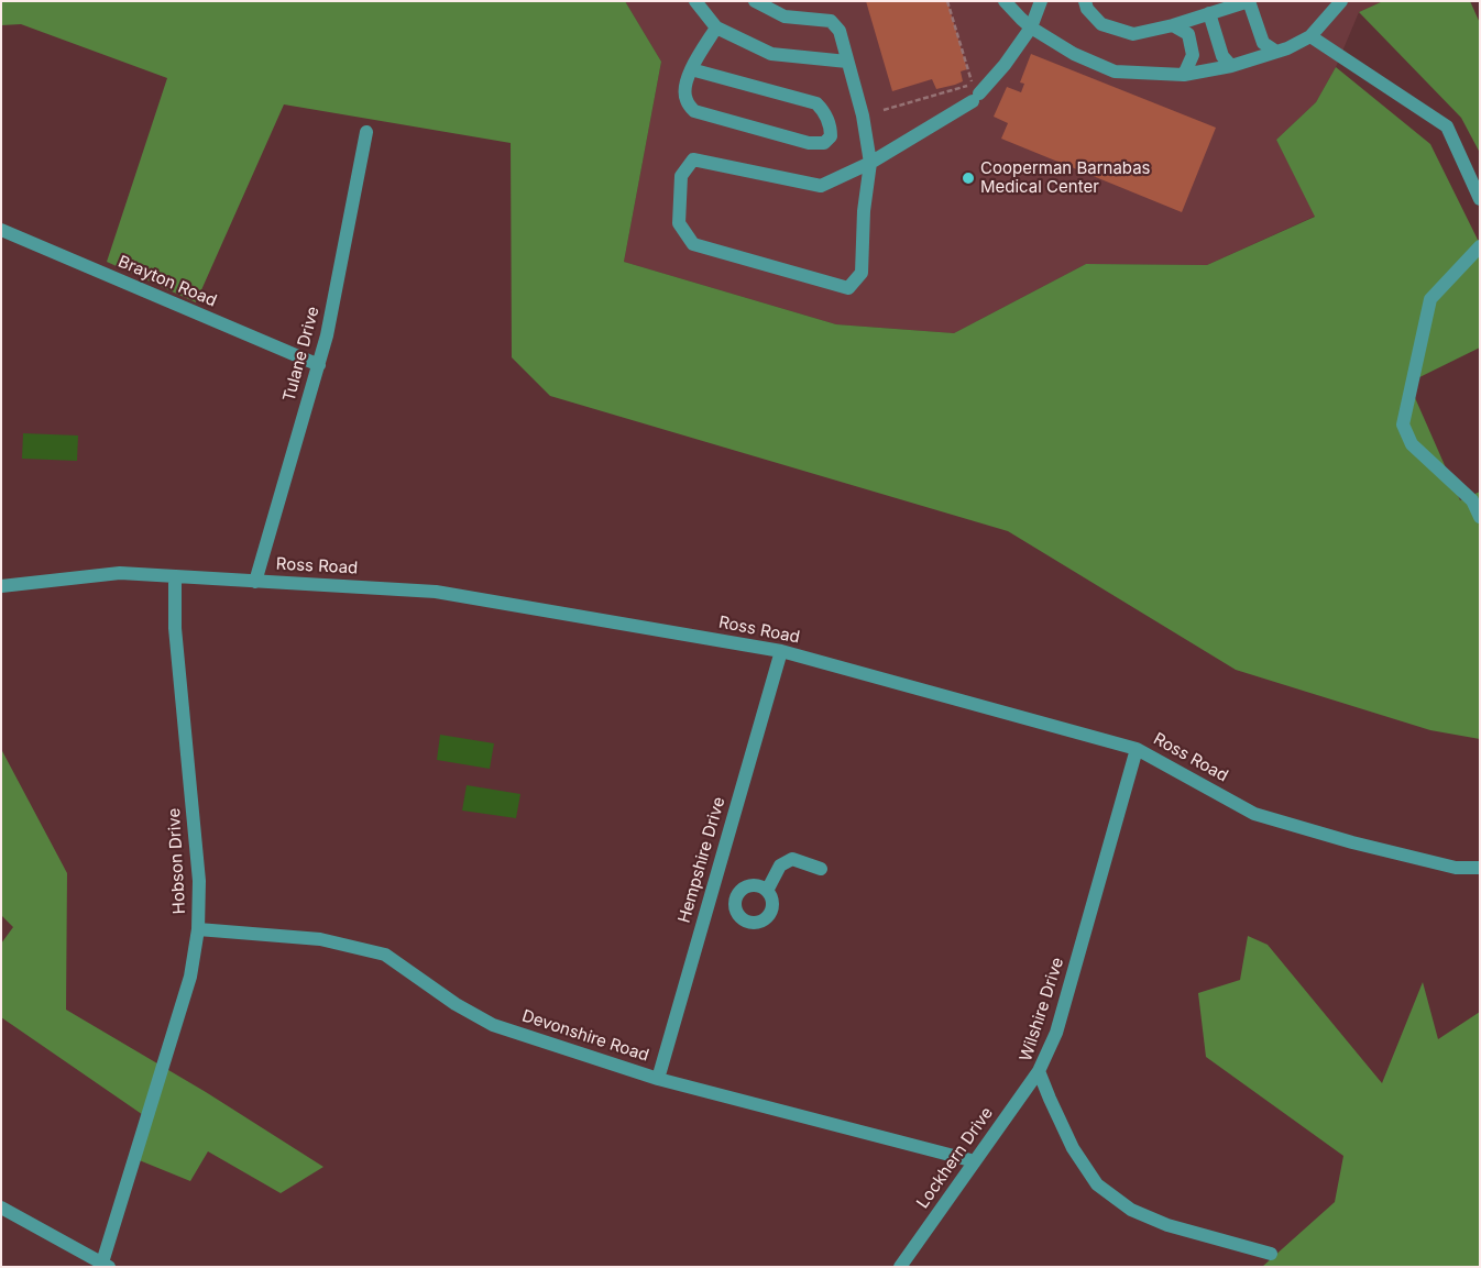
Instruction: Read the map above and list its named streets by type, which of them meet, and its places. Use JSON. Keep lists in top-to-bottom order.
{
  "streets": {
    "street": [
      "Brayton Road",
      "Tulane Drive",
      "Ross Road",
      "Hempshire Drive",
      "Hobson Drive",
      "Wilshire Drive",
      "Devonshire Road",
      "Lockhern Drive"
    ]
  },
  "crossings": [
    ["Brayton Road", "Tulane Drive"],
    ["Tulane Drive", "Ross Road"],
    ["Ross Road", "Hempshire Drive"],
    ["Ross Road", "Hobson Drive"],
    ["Ross Road", "Wilshire Drive"],
    ["Hempshire Drive", "Devonshire Road"],
    ["Hobson Drive", "Devonshire Road"],
    ["Wilshire Drive", "Lockhern Drive"],
    ["Devonshire Road", "Lockhern Drive"]
  ],
  "places": ["Cooperman Barnabas Medical Center"]
}
